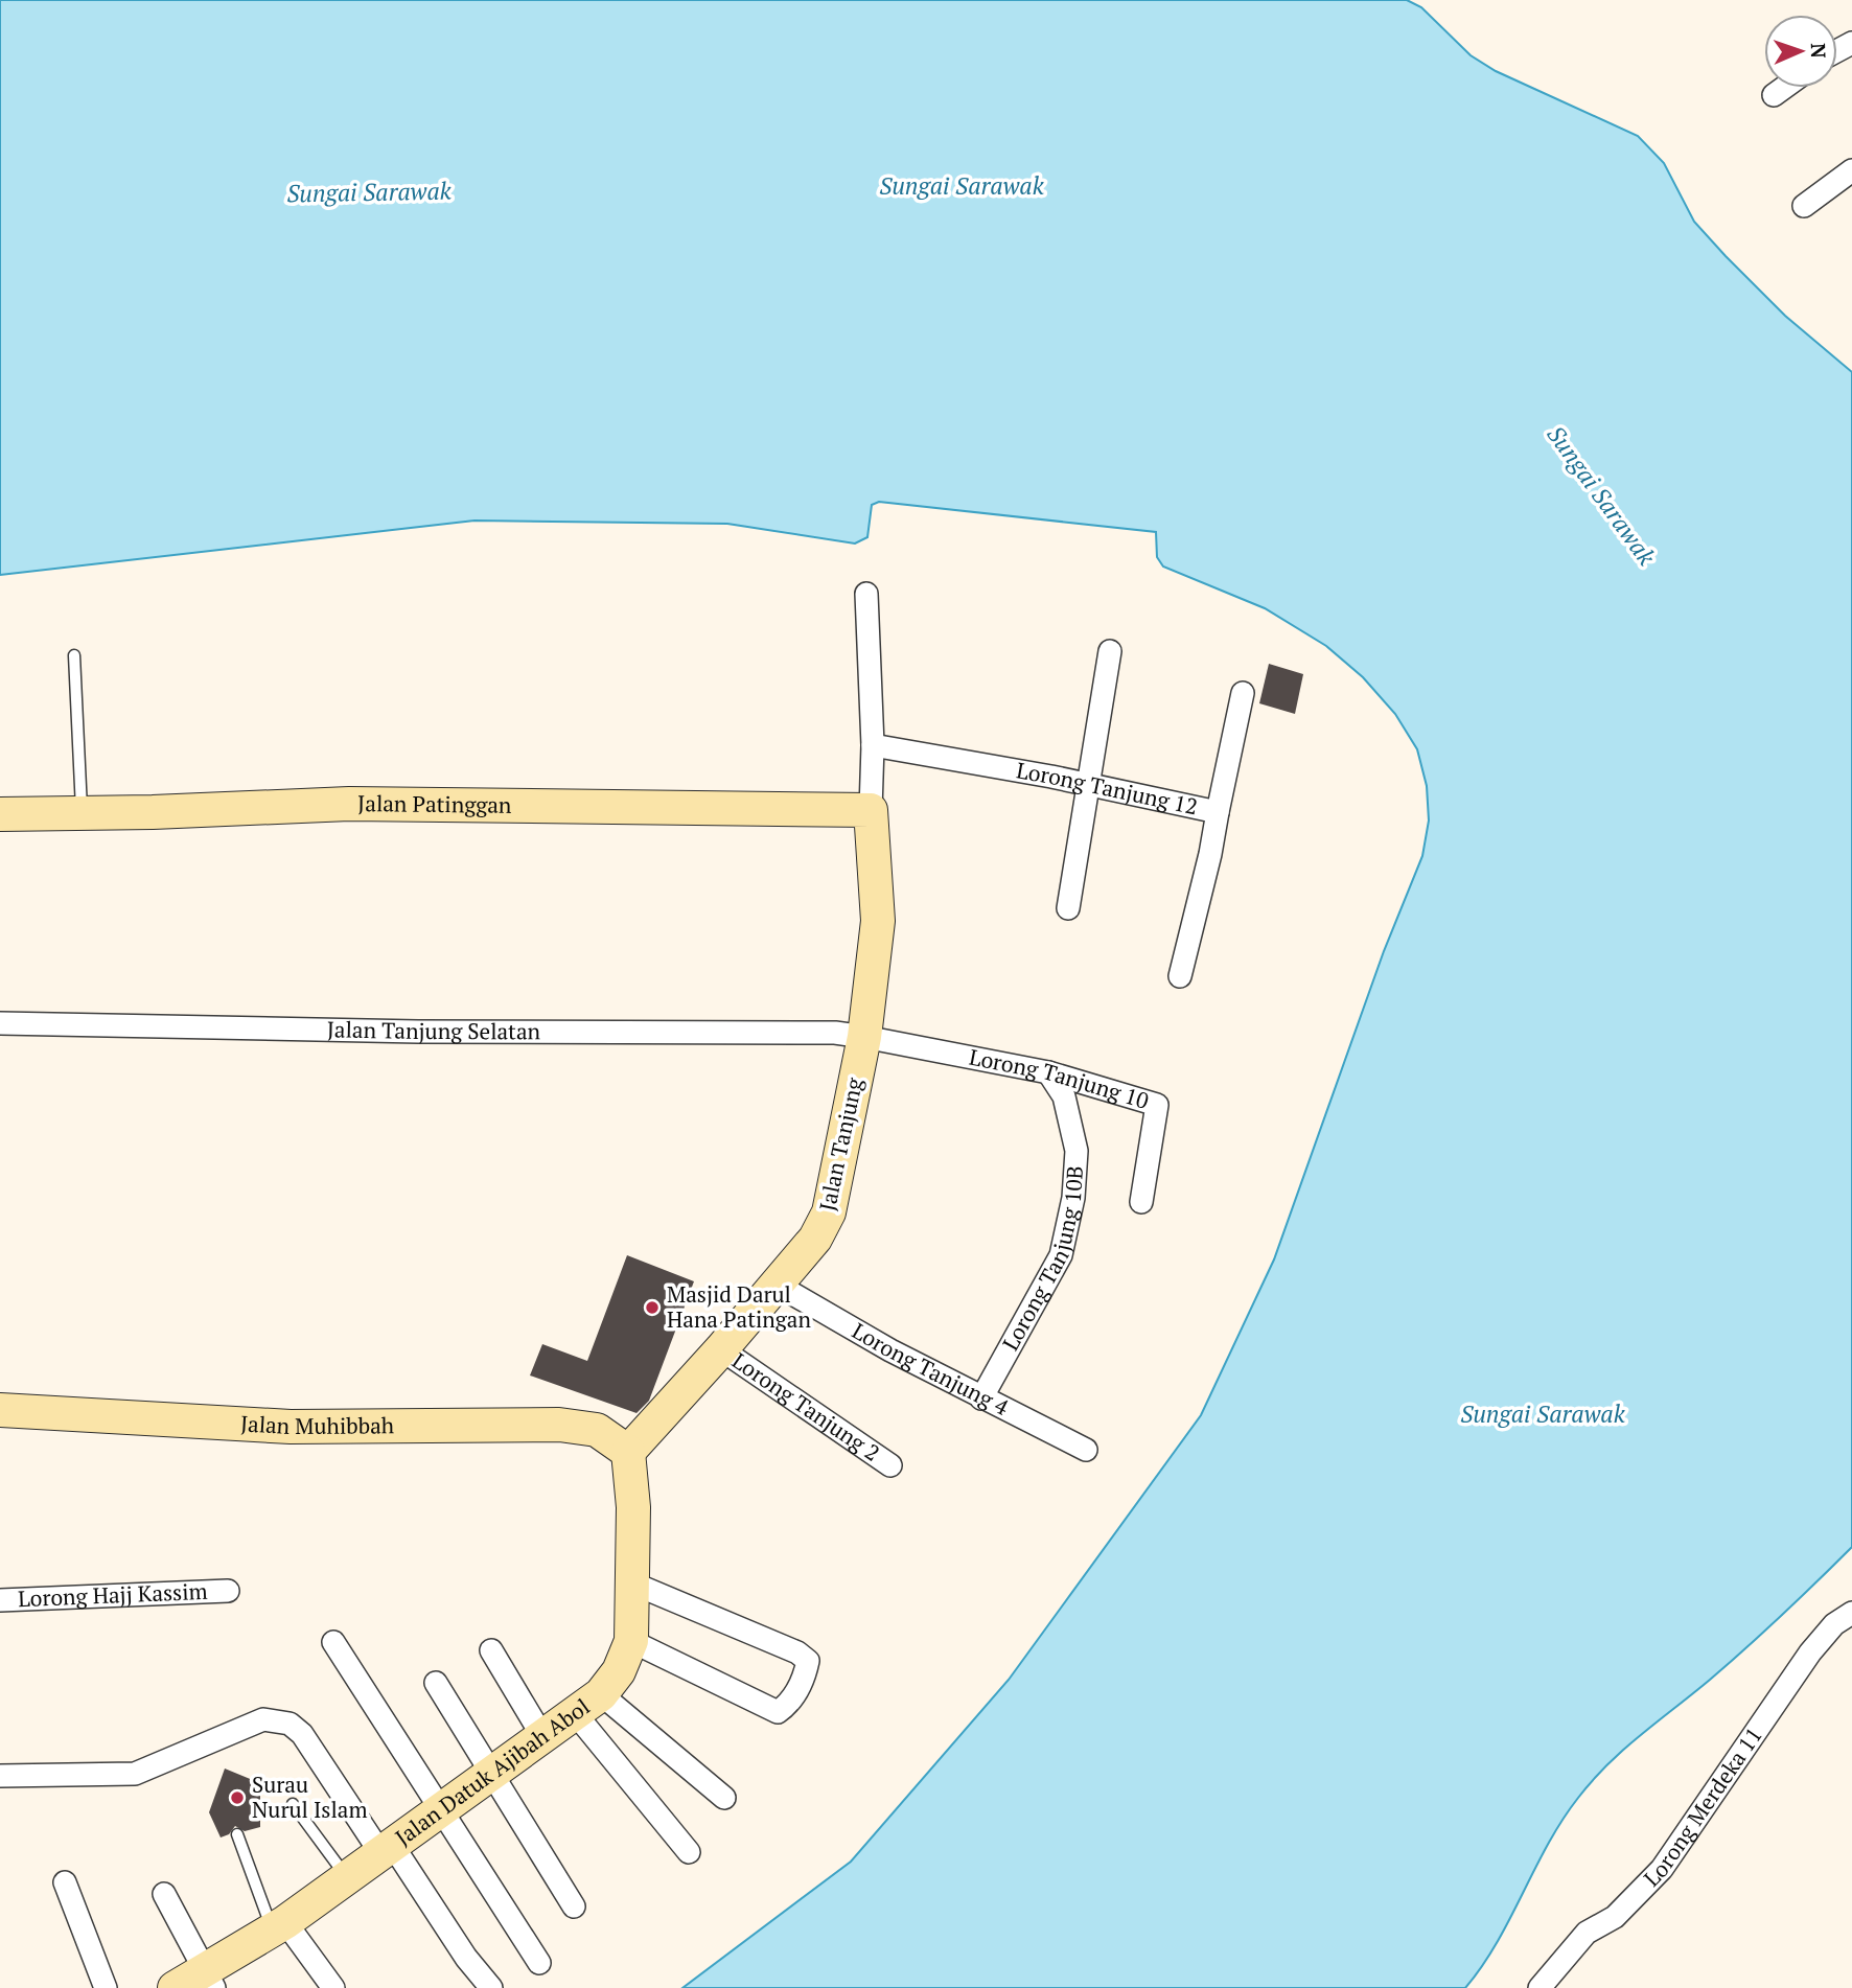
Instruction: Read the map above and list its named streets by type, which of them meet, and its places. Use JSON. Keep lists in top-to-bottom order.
{
  "streets": {
    "main road": [
      "Jalan Patinggan",
      "Jalan Tanjung",
      "Jalan Muhibbah",
      "Jalan Datuk Ajibah Abol"
    ],
    "street": [
      "Lorong Tanjung 12",
      "Jalan Tanjung Selatan",
      "Lorong Tanjung 10",
      "Lorong Tanjung 10B",
      "Lorong Tanjung 4",
      "Lorong Tanjung 2",
      "Lorong Hajj Kassim",
      "Lorong Merdeka 11"
    ]
  },
  "crossings": [
    ["Jalan Patinggan", "Jalan Tanjung"],
    ["Jalan Tanjung Selatan", "Lorong Tanjung 10"],
    ["Jalan Tanjung Selatan", "Jalan Tanjung"],
    ["Lorong Tanjung 10", "Jalan Tanjung"],
    ["Lorong Tanjung 10", "Lorong Tanjung 10B"],
    ["Jalan Tanjung", "Lorong Tanjung 4"],
    ["Jalan Tanjung", "Lorong Tanjung 2"],
    ["Jalan Tanjung", "Jalan Muhibbah"],
    ["Jalan Tanjung", "Jalan Datuk Ajibah Abol"],
    ["Lorong Tanjung 10B", "Lorong Tanjung 4"],
    ["Jalan Muhibbah", "Jalan Datuk Ajibah Abol"]
  ],
  "water": ["Sungai Sarawak"],
  "places": ["Masjid Darul Hana Patingan", "Surau Nurul Islam"],
  "north": "right"
}
